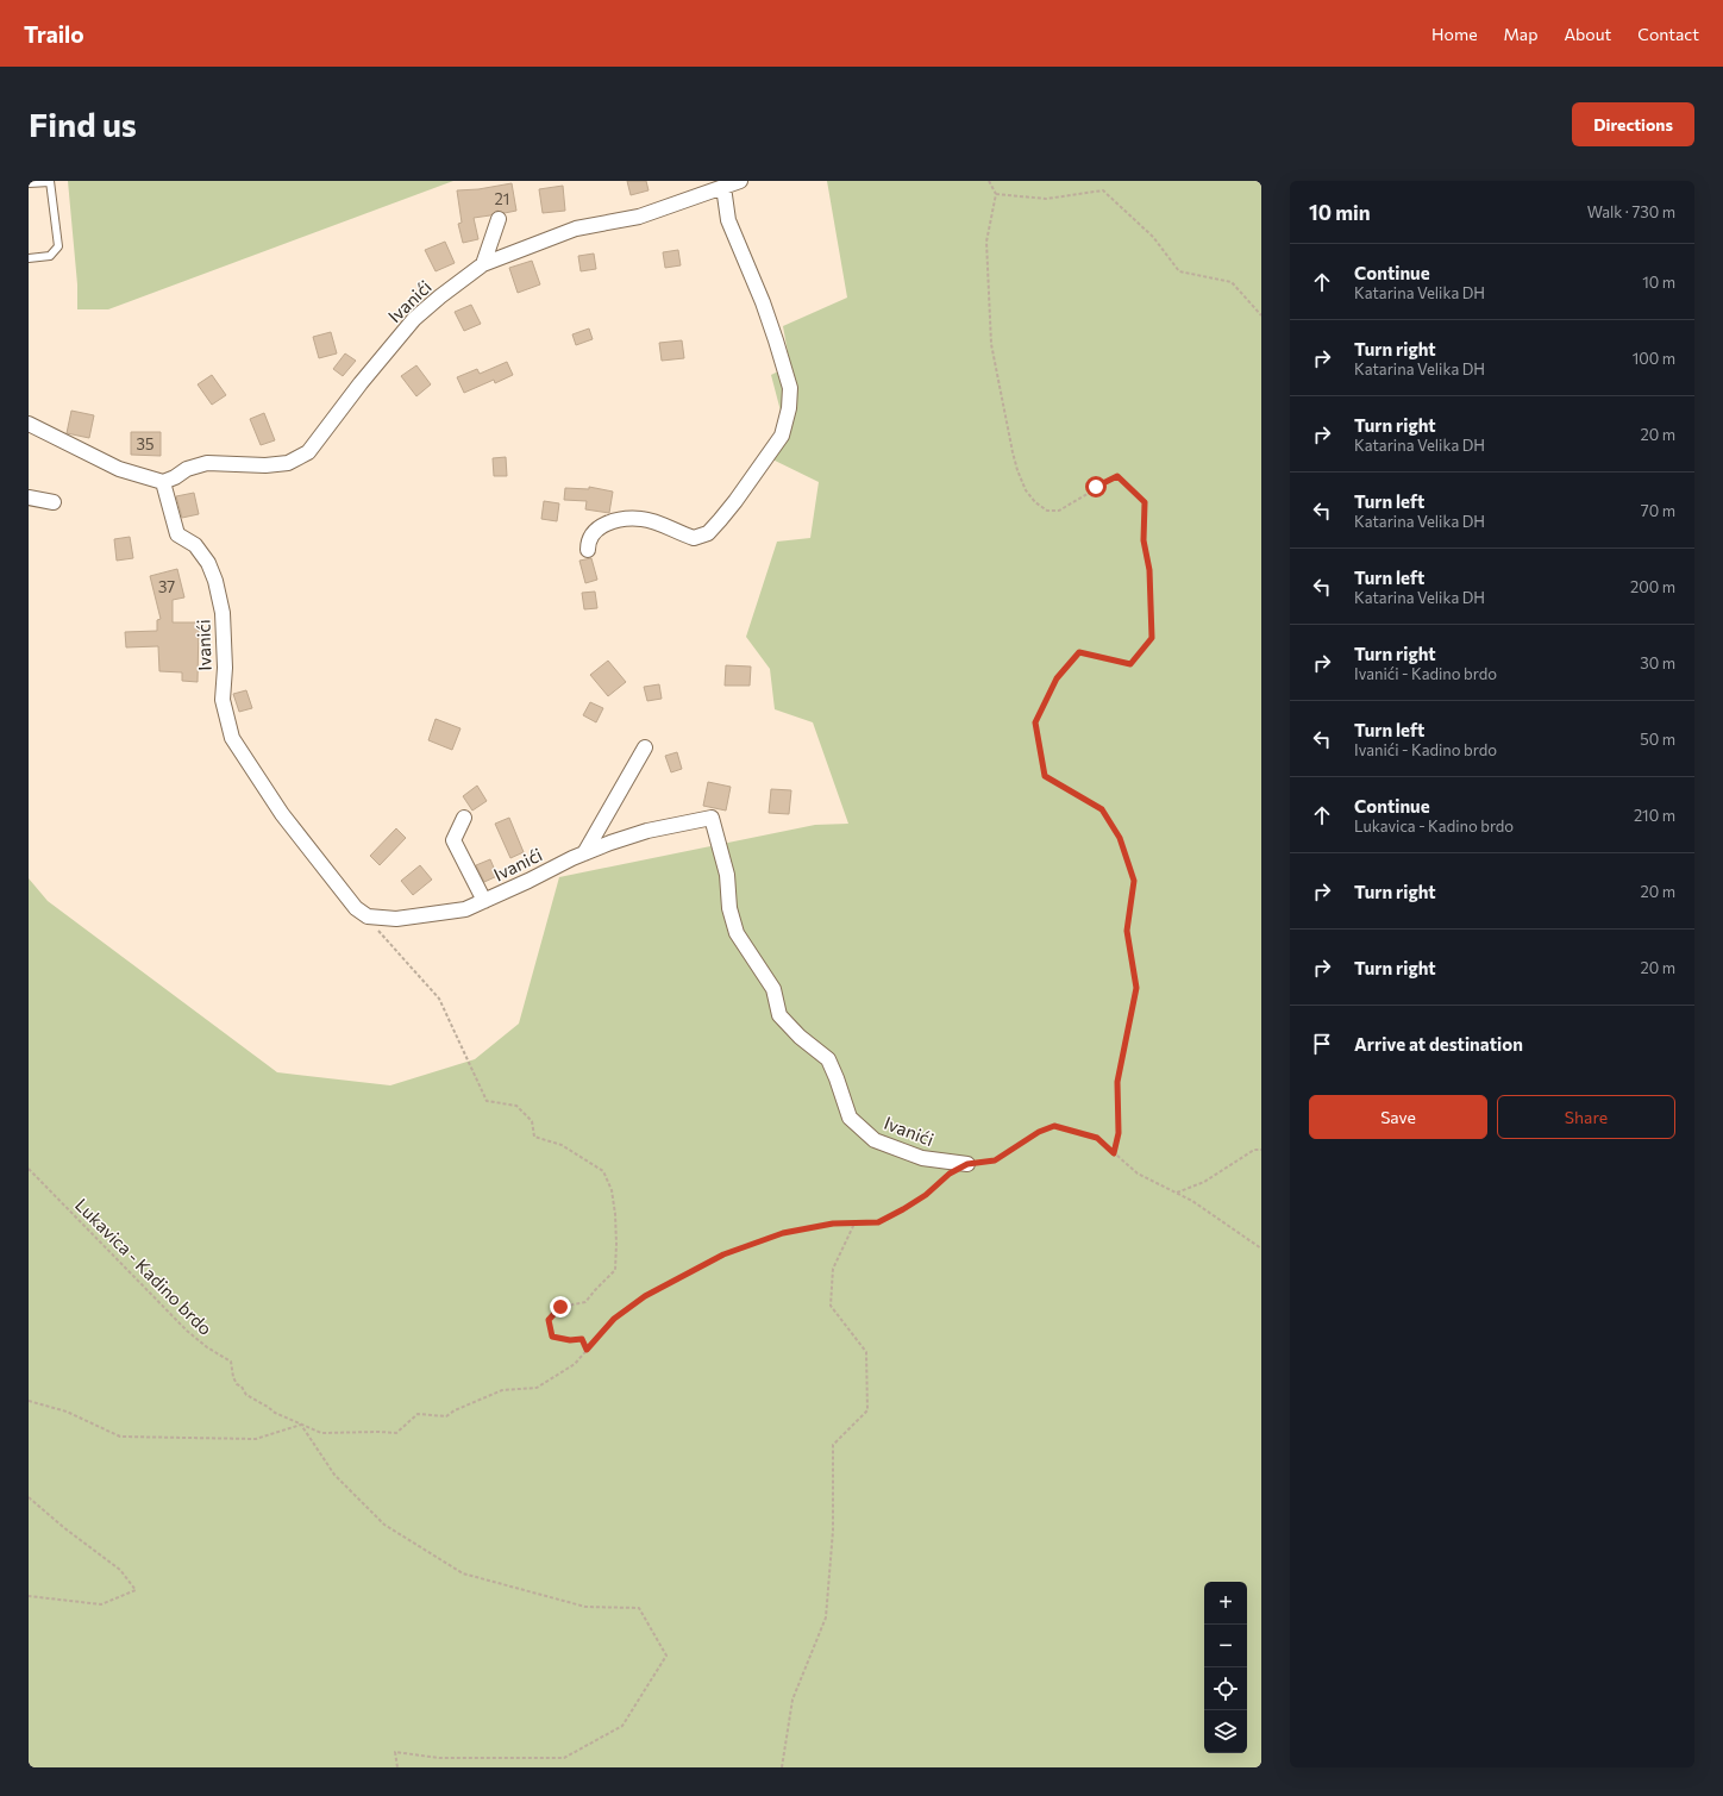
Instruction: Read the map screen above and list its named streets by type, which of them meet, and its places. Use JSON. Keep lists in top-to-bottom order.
{
  "streets": {
    "street": ["Ivanići"],
    "path": ["Lukavica - Kadino brdo"]
  },
  "crossings": [
    ["Ivanići", "Lukavica - Kadino brdo"]
  ],
  "house_numbers": ["21", "35", "37"],
  "page": {
    "header": "Trailo",
    "nav": [
      "Home",
      "Map",
      "About",
      "Contact"
    ],
    "buttons": [
      "Directions",
      ["Save", "Share"]
    ],
    "title": "Find us",
    "heading": ["10 min", "Walk · 730 m"],
    "list": [
      ["Continue", "Katarina Velika DH", "10 m"],
      ["Turn right", "Katarina Velika DH", "100 m"],
      ["Turn right", "Katarina Velika DH", "20 m"],
      ["Turn left", "Katarina Velika DH", "70 m"],
      ["Turn left", "Katarina Velika DH", "200 m"],
      ["Turn right", "Ivanići - Kadino brdo", "30 m"],
      ["Turn left", "Ivanići - Kadino brdo", "50 m"],
      ["Continue", "Lukavica - Kadino brdo", "210 m"],
      ["Turn right", "20 m"],
      ["Turn right", "20 m"],
      "Arrive at destination"
    ],
    "map_buttons": ["+", "−"]
  }
}
